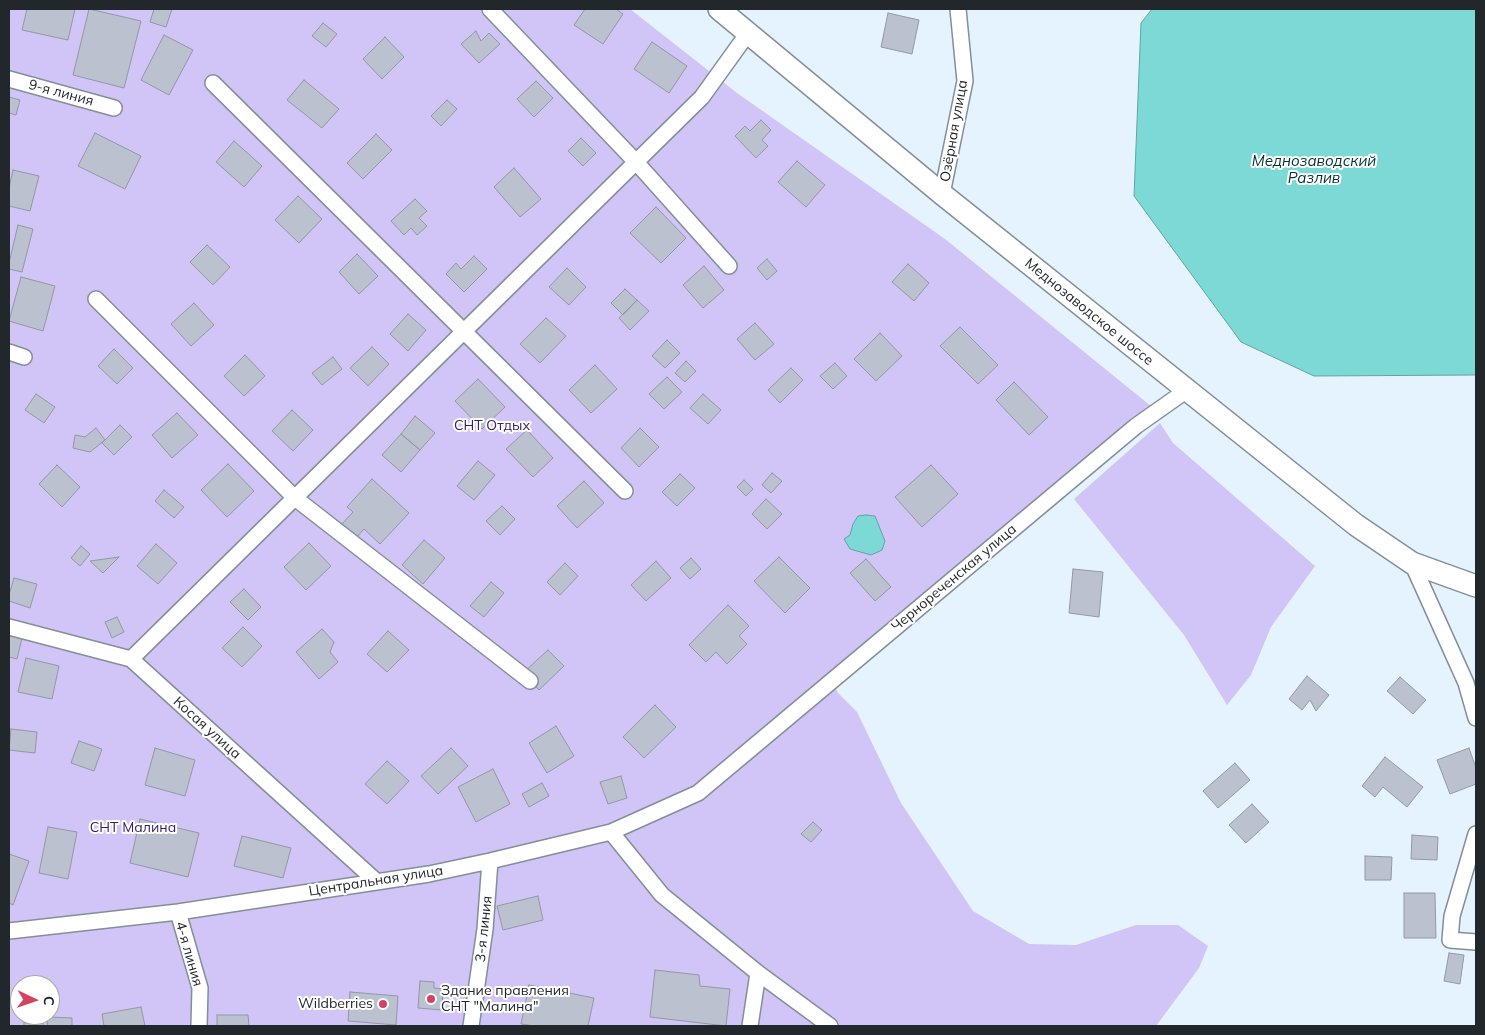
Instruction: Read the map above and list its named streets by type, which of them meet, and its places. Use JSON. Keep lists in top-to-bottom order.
{
  "streets": {
    "main road": ["Меднозаводское шоссе"],
    "street": [
      "9-я линия",
      "Озёрная улица",
      "Чернореченская улица",
      "Косая улица",
      "Центральная улица",
      "3-я линия",
      "4-я линия"
    ]
  },
  "crossings": [
    ["Озёрная улица", "Меднозаводское шоссе"],
    ["Меднозаводское шоссе", "Чернореченская улица"],
    ["Чернореченская улица", "Центральная улица"],
    ["Косая улица", "Центральная улица"],
    ["Центральная улица", "3-я линия"],
    ["Центральная улица", "4-я линия"]
  ],
  "water": ["Меднозаводский Разлив"],
  "parks": ["СНТ Отдых", "СНТ Малина"],
  "places": ["Здание правления СНТ \"Малина\"", "Wildberries"],
  "north": "right"
}
